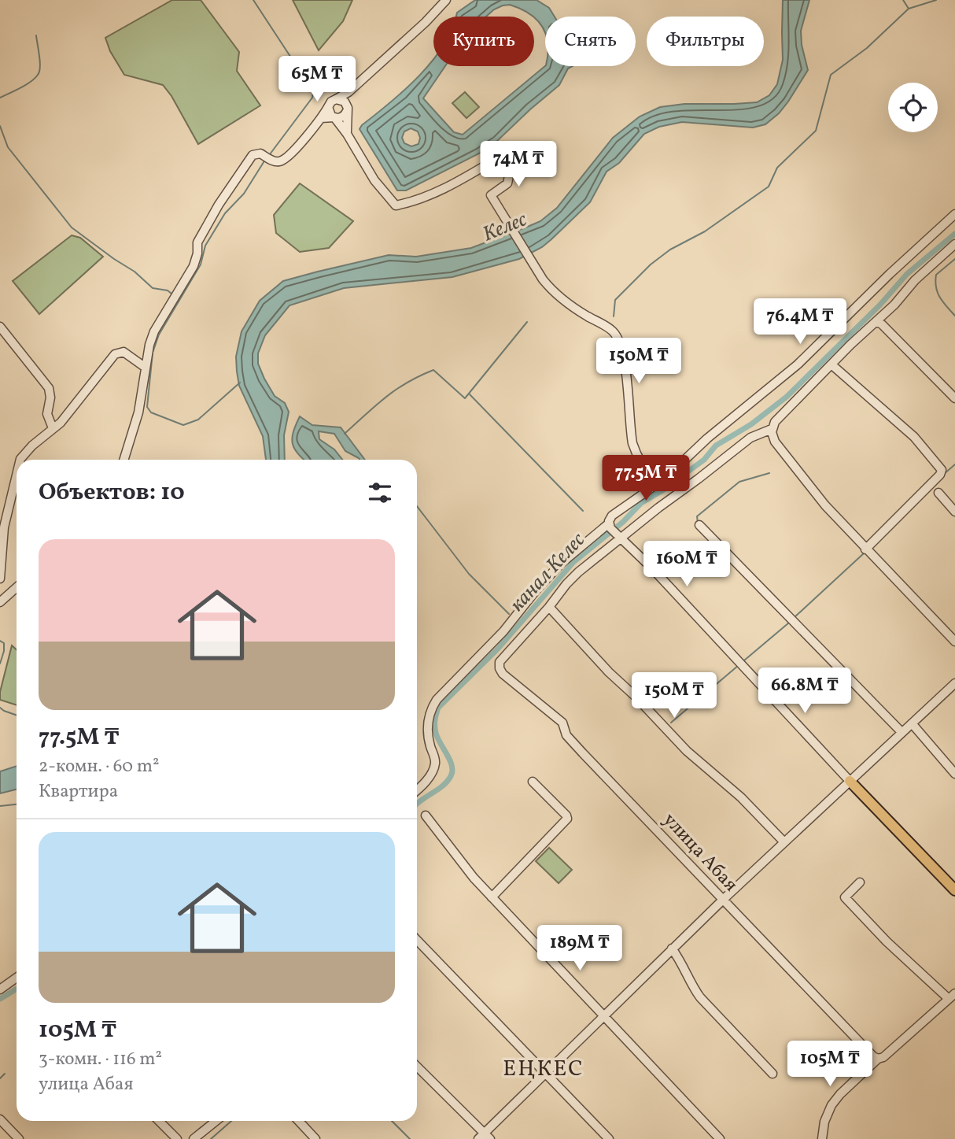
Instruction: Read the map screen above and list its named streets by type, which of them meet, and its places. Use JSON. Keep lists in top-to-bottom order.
{
  "streets": {
    "street": ["улица Абая"]
  },
  "districts": ["ЕҢКЕС"],
  "water": ["Келес", "канал Келес"],
  "page": {
    "chip": ["Купить", "Снять", "Фильтры"],
    "price": [
      "65M ₸",
      "74M ₸",
      "76.4M ₸",
      "150M ₸",
      "77.5M ₸",
      "160M ₸",
      "66.8M ₸",
      "150M ₸",
      "189M ₸",
      "105M ₸"
    ],
    "heading": "Объектов: 10",
    "list": [
      {
        "name": "77.5M ₸",
        "note": "2-комн. · 60 m² · Квартира"
      },
      {
        "name": "105M ₸",
        "note": "3-комн. · 116 m² · улица Абая"
      }
    ]
  }
}
